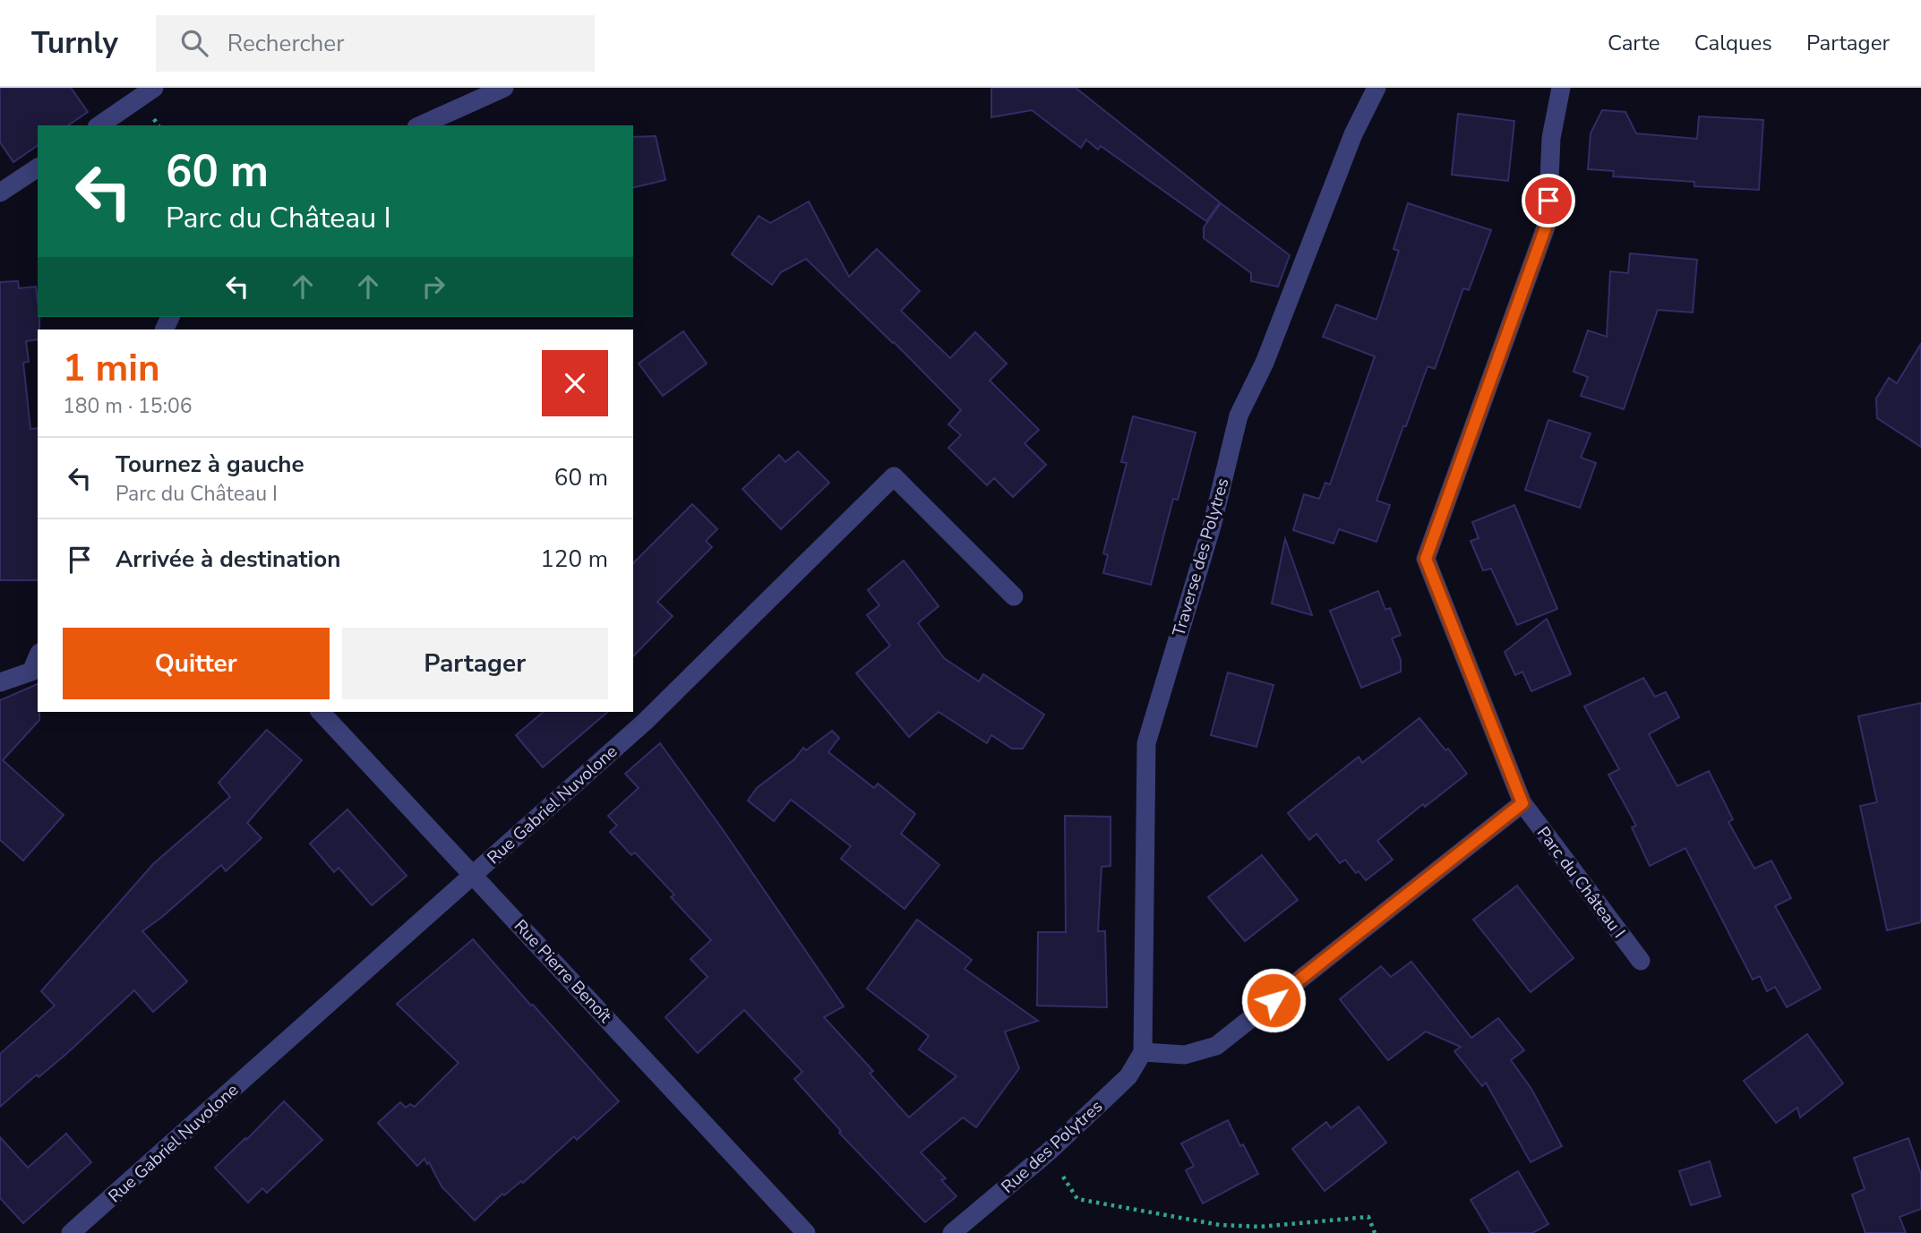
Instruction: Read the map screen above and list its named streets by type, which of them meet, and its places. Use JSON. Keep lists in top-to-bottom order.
{
  "streets": {
    "street": [
      "Traverse des Polytres",
      "Rue Gabriel Nuvolone",
      "Parc du Château I",
      "Rue Pierre Benoît",
      "Rue des Polytres"
    ]
  },
  "crossings": [
    ["Traverse des Polytres", "Rue des Polytres"],
    ["Rue Gabriel Nuvolone", "Rue Pierre Benoît"]
  ],
  "page": {
    "header": "Turnly",
    "search": "Rechercher",
    "nav": ["Carte", "Calques", "Partager"],
    "turn": ["60 m", "Parc du Château I"],
    "heading": ["1 min", "180 m · 15:06"],
    "list": [
      {
        "name": "Tournez à gauche",
        "note": "Parc du Château I",
        "value": "60 m"
      },
      {
        "name": "Arrivée à destination",
        "value": "120 m"
      }
    ],
    "buttons": ["Quitter", "Partager"]
  }
}
